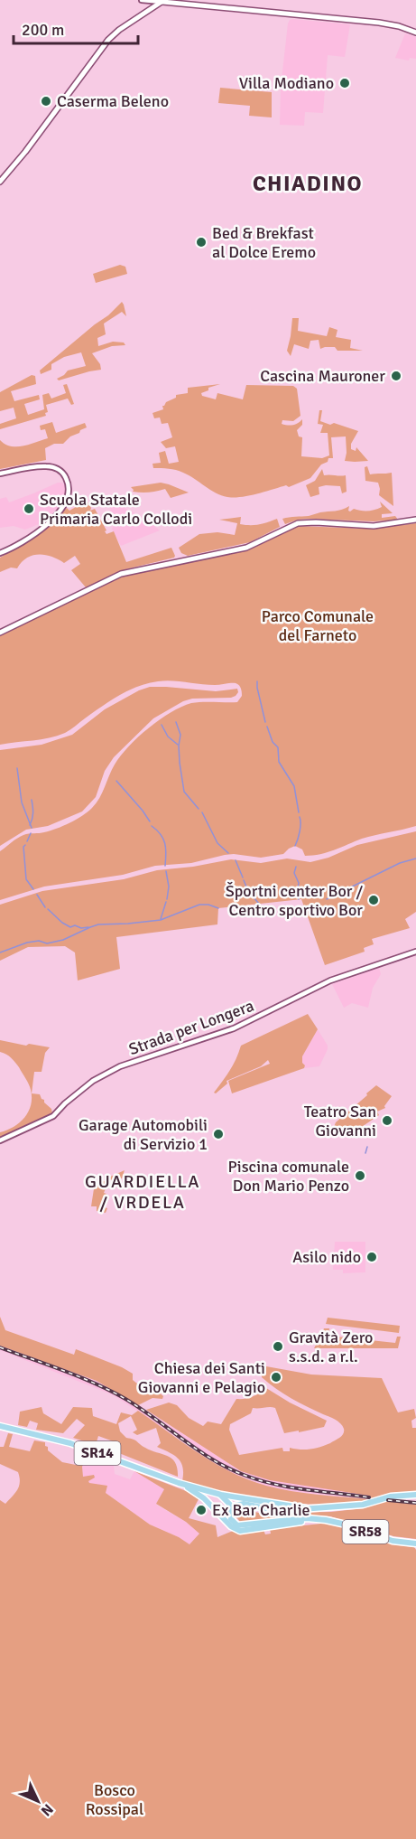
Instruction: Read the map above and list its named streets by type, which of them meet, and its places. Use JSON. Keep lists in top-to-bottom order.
{
  "streets": {
    "main road": ["SR14", "SR58"],
    "street": ["Strada per Longera"]
  },
  "districts": ["CHIADINO", "GUARDIELLA / VRDELA"],
  "parks": ["Parco Comunale del Farneto", "Bosco Rossipal"],
  "places": [
    "Villa Modiano",
    "Caserma Beleno",
    "Bed & Brekfast al Dolce Eremo",
    "Cascina Mauroner",
    "Scuola Statale Primaria Carlo Collodi",
    "Športni center Bor / Centro sportivo Bor",
    "Teatro San Giovanni",
    "Garage Automobili di Servizio 1",
    "Piscina comunale Don Mario Penzo",
    "Asilo nido",
    "Gravità Zero s.s.d. a r.l.",
    "Chiesa dei Santi Giovanni e Pelagio",
    "Ex Bar Charlie"
  ],
  "scale_bar": "200 m",
  "north": "bottom right"
}
